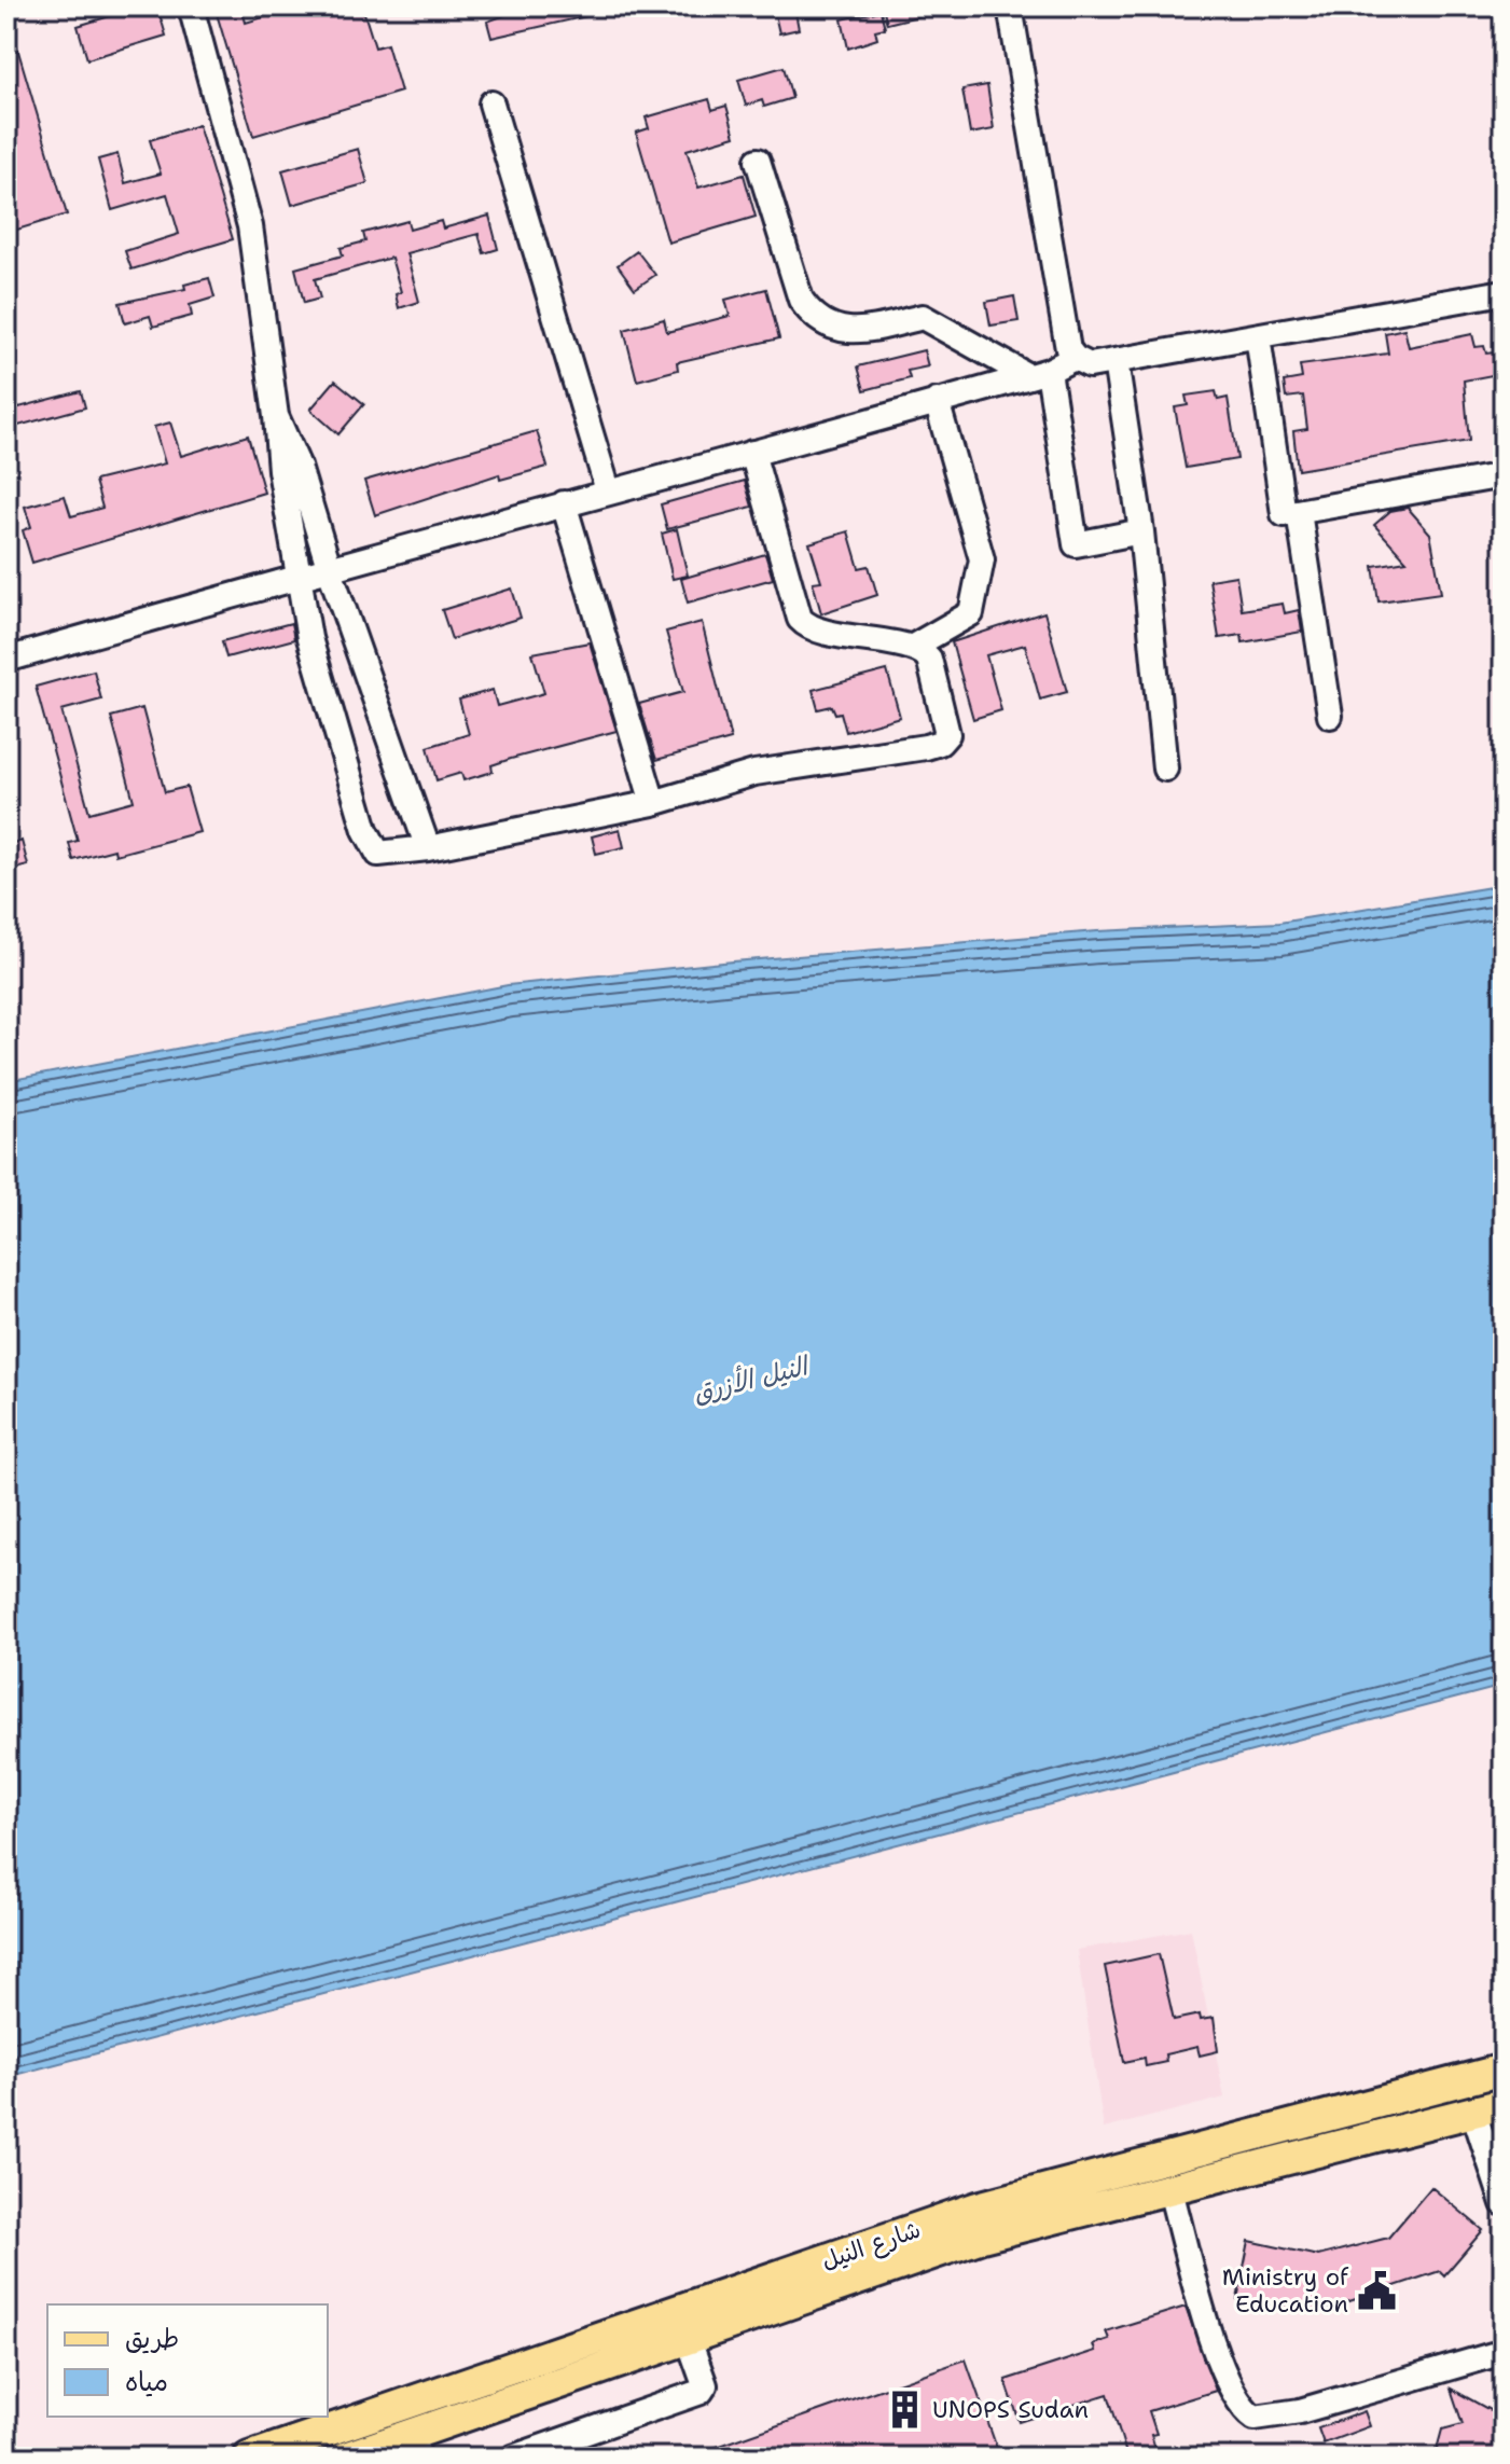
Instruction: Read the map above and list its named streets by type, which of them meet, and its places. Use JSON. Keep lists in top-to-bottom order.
{
  "streets": {
    "main road": ["شارع النيل"]
  },
  "water": ["النيل الأزرق"],
  "places": {
    "public building": ["Ministry of Education"],
    "building": ["UNOPS Sudan"]
  },
  "legend": ["طريق", "مياه"]
}
